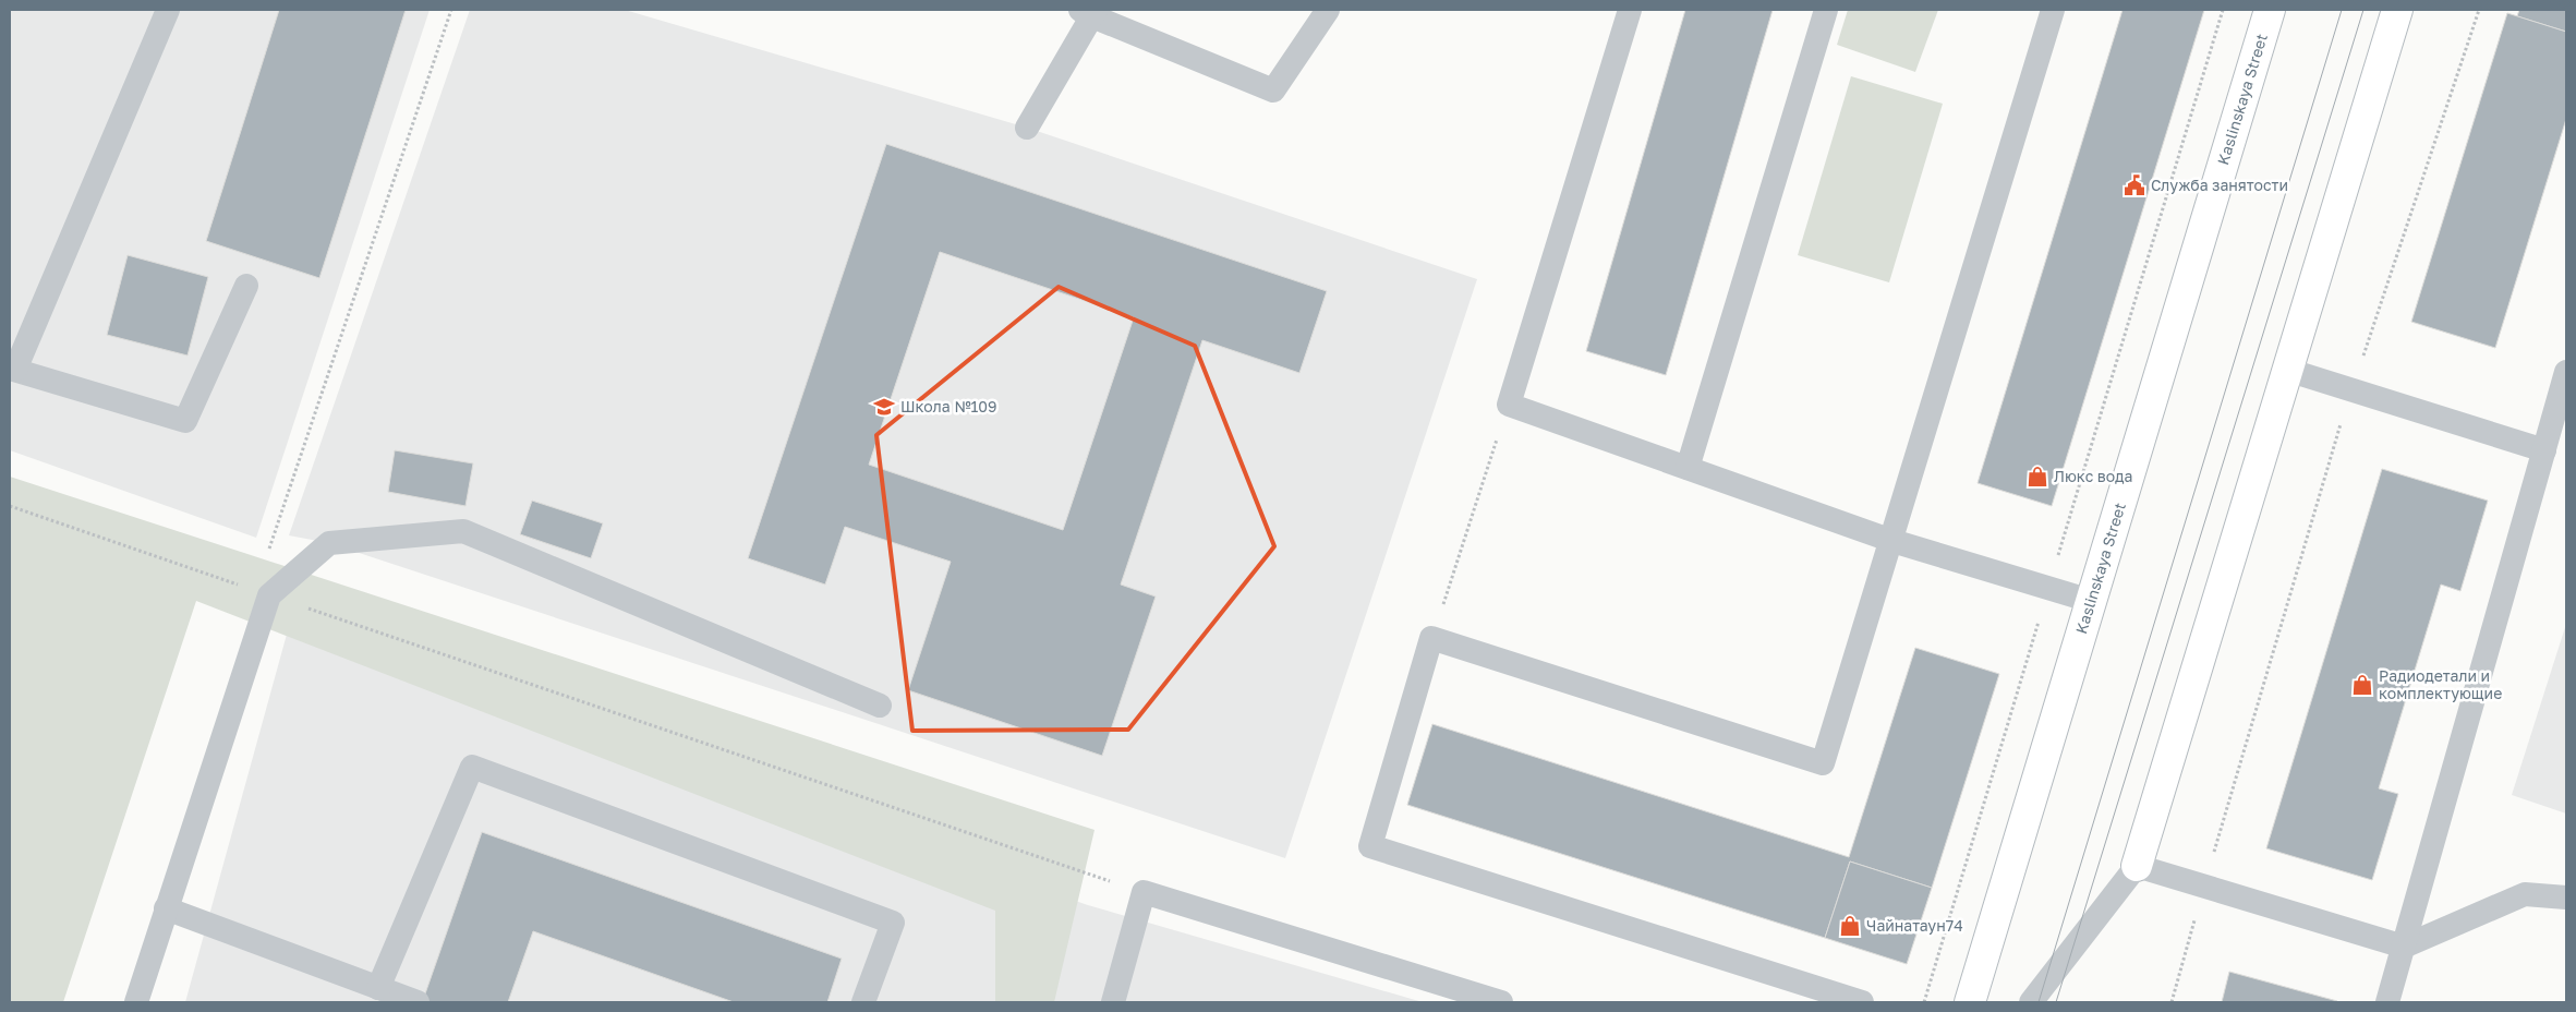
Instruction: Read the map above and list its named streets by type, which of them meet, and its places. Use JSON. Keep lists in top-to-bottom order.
{
  "streets": {
    "main road": ["Kaslinskaya Street"]
  },
  "places": {
    "public building": ["Служба занятости"],
    "school or university": ["Школа №109"],
    "shop": ["Люкс вода", "Радиодетали и комплектующие", "Чайнатаун74"]
  }
}
